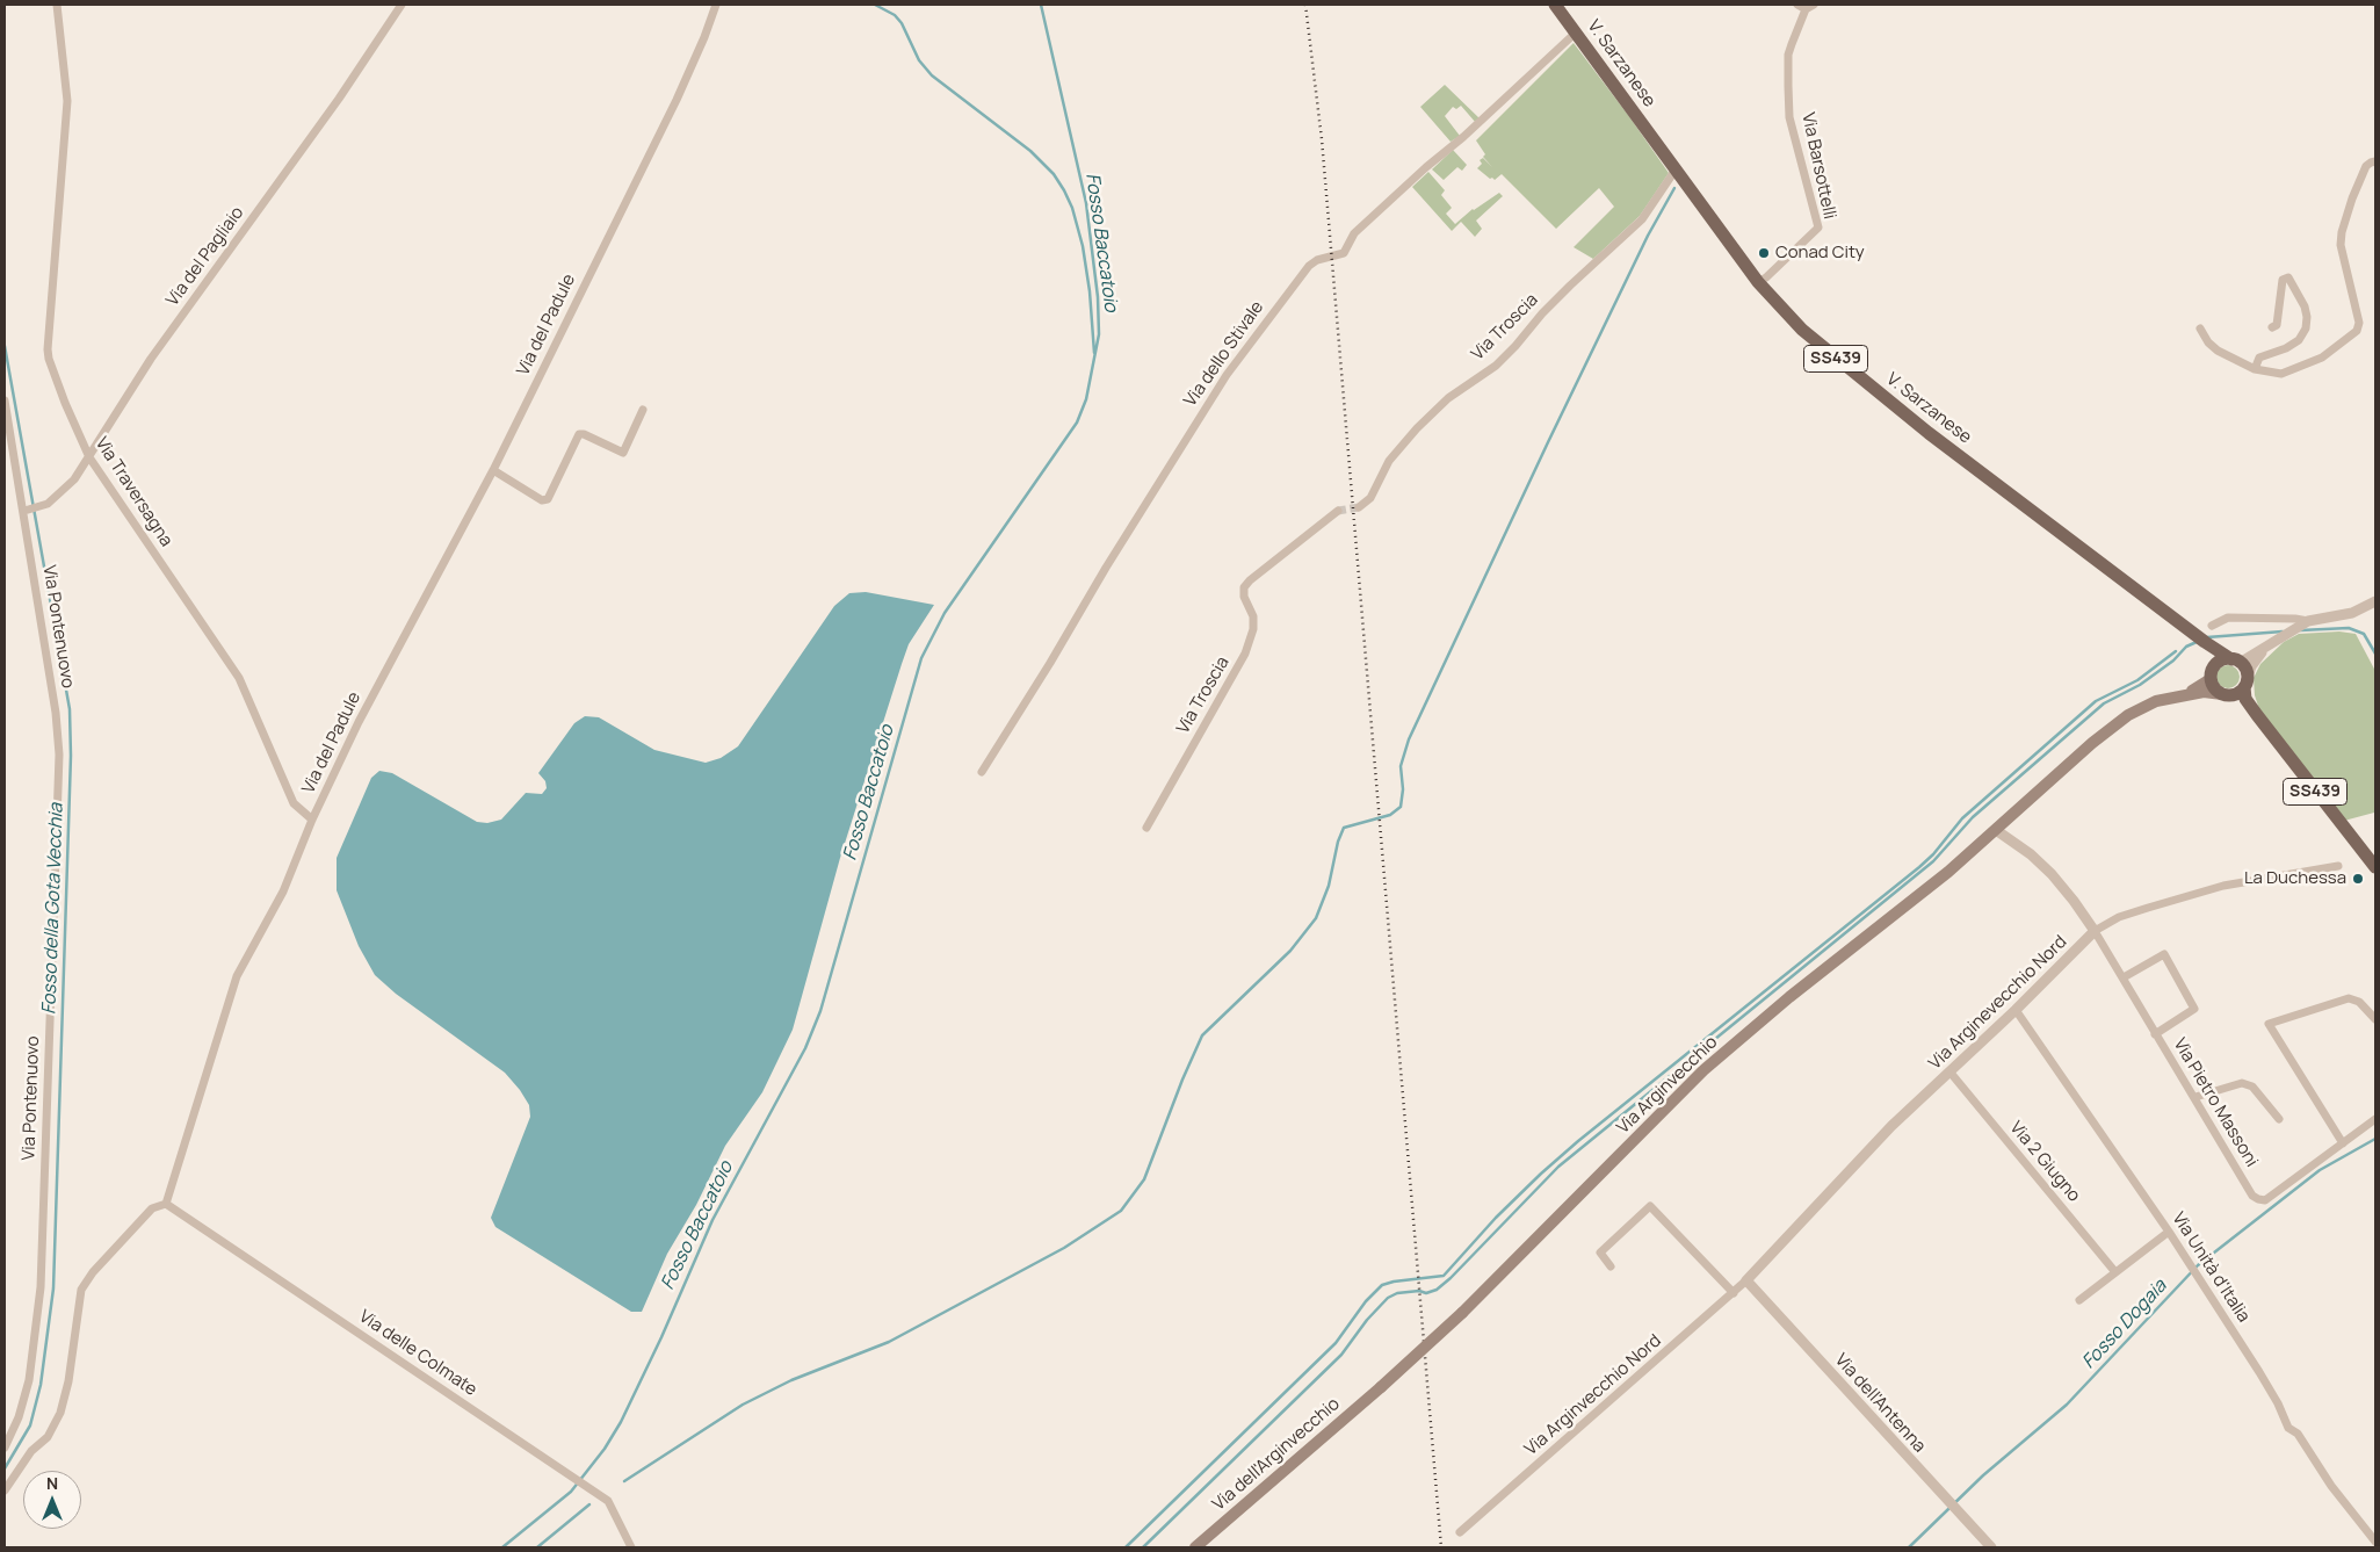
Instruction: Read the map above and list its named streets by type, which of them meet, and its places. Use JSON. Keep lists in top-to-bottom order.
{
  "streets": {
    "main road": [
      "V. Sarzanese",
      "SS439",
      "Via Arginvecchio",
      "Via dell'Arginvecchio"
    ],
    "street": [
      "Via Barsottelli",
      "Via del Pagliaio",
      "Via del Padule",
      "Via Troscia",
      "Via dello Stivale",
      "Via Traversagna",
      "Via Pontenuovo",
      "Via Arginevecchio Nord",
      "Via Pietro Massoni",
      "Via 2 Giugno",
      "Via Unità d'Italia",
      "Via delle Colmate",
      "Via Arginvecchio Nord",
      "Via dell'Antenna"
    ]
  },
  "crossings": [
    ["V. Sarzanese", "Via Barsottelli"],
    ["V. Sarzanese", "Via Troscia"],
    ["V. Sarzanese", "Via dello Stivale"],
    ["V. Sarzanese", "SS439"],
    ["Via del Pagliaio", "Via Traversagna"],
    ["Via del Pagliaio", "Via Pontenuovo"],
    ["Via del Padule", "Via Traversagna"],
    ["Via del Padule", "Via delle Colmate"],
    ["Via Arginevecchio Nord", "Via Pietro Massoni"],
    ["Via Arginevecchio Nord", "Via 2 Giugno"],
    ["Via Arginevecchio Nord", "Via Unità d'Italia"],
    ["Via Arginevecchio Nord", "Via Arginvecchio Nord"],
    ["Via Arginevecchio Nord", "Via dell'Antenna"],
    ["Via Arginvecchio", "Via dell'Arginvecchio"],
    ["Via Arginvecchio Nord", "Via dell'Antenna"]
  ],
  "water": ["Fosso Baccatoio", "Fosso della Gota Vecchia", "Fosso Dogaia"],
  "places": ["Conad City", "La Duchessa"],
  "north": "top"
}
